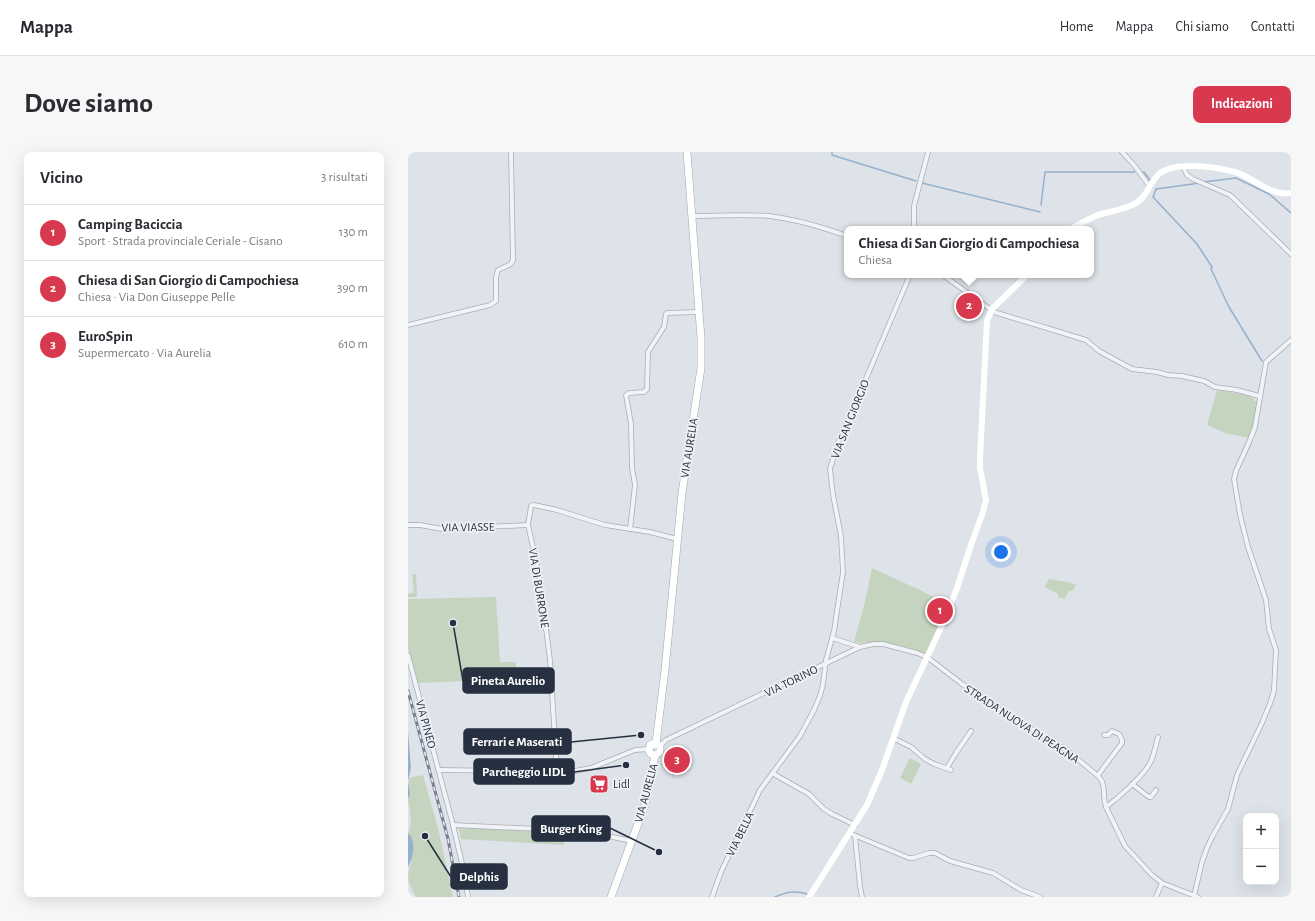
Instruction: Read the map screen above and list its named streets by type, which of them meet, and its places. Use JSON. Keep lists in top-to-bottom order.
{
  "streets": {
    "main road": ["VIA AURELIA"],
    "street": [
      "VIA SAN GIORGIO",
      "VIA VIASSE",
      "VIA DI BURRONE",
      "VIA TORINO",
      "VIA PINEO",
      "STRADA NUOVA DI PEAGNA",
      "VIA BELLA"
    ]
  },
  "crossings": [
    ["VIA SAN GIORGIO", "VIA TORINO"],
    ["VIA SAN GIORGIO", "VIA BELLA"],
    ["VIA AURELIA", "VIA DI BURRONE"],
    ["VIA AURELIA", "VIA TORINO"],
    ["VIA VIASSE", "VIA DI BURRONE"],
    ["VIA TORINO", "STRADA NUOVA DI PEAGNA"],
    ["VIA TORINO", "VIA BELLA"]
  ],
  "places": {
    "other": [
      "Pineta Aurelio",
      "Ferrari e Maserati",
      "Parcheggio LIDL",
      "Delphis",
      "Burger King"
    ],
    "supermarket": ["Lidl"]
  },
  "page": {
    "header": "Mappa",
    "nav": [
      "Home",
      "Mappa",
      "Chi siamo",
      "Contatti"
    ],
    "buttons": "Indicazioni",
    "title": "Dove siamo",
    "heading": ["Vicino", "3 risultati"],
    "list": [
      {
        "mark": "1",
        "name": "Camping Baciccia",
        "note": "Sport · Strada provinciale Ceriale - Cisano",
        "value": "130 m"
      },
      {
        "mark": "2",
        "name": "Chiesa di San Giorgio di Campochiesa",
        "note": "Chiesa · Via Don Giuseppe Pelle",
        "value": "390 m"
      },
      {
        "mark": "3",
        "name": "EuroSpin",
        "note": "Supermercato · Via Aurelia",
        "value": "610 m"
      }
    ],
    "popup": ["Chiesa di San Giorgio di Campochiesa", "Chiesa"],
    "pins": ["2", "1", "3"],
    "map_buttons": ["+", "−"]
  }
}
